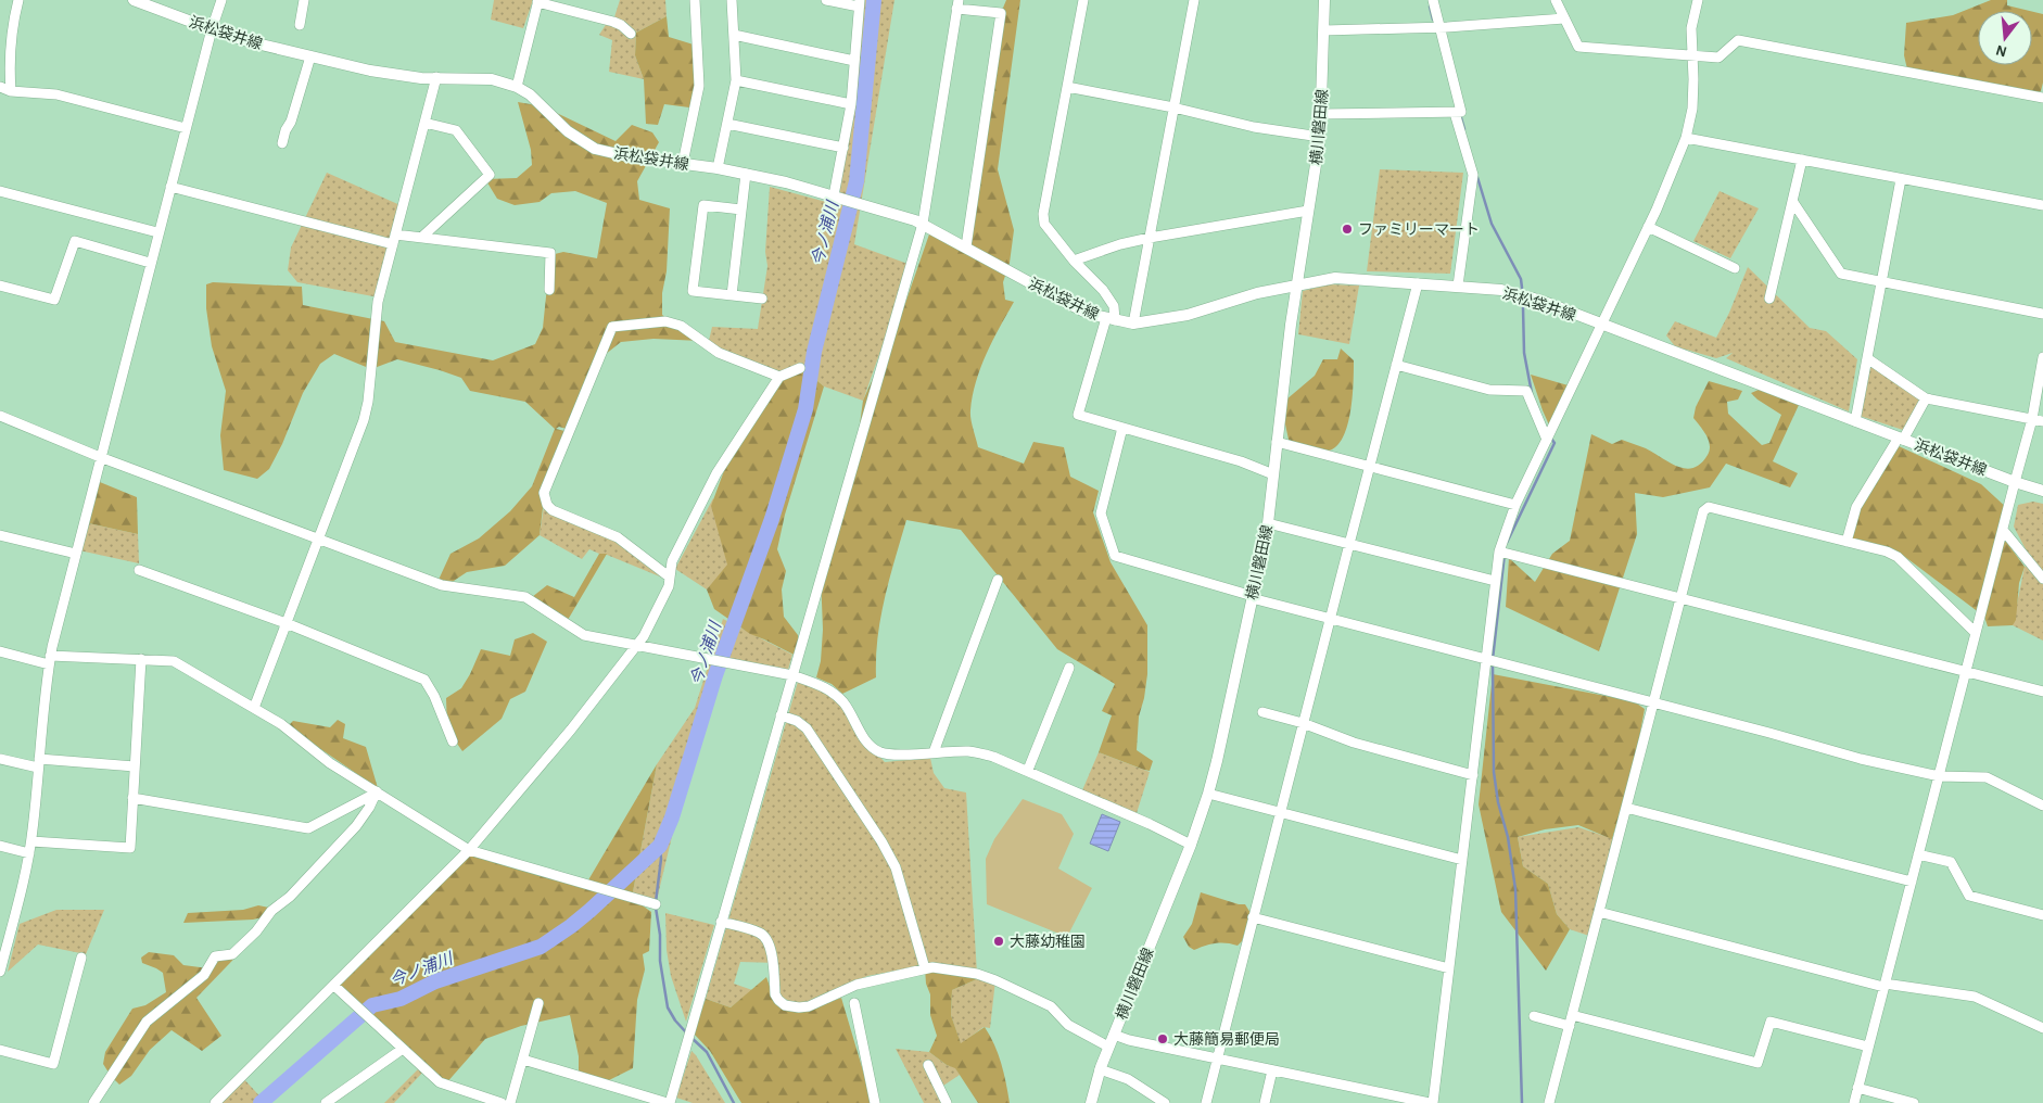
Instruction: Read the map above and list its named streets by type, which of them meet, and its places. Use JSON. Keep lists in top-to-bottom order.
{
  "streets": {
    "main road": ["浜松袋井線", "横川磐田線"]
  },
  "crossings": [
    ["浜松袋井線", "横川磐田線"]
  ],
  "water": ["今ノ浦川"],
  "places": ["ファミリーマート", "大藤幼稚園", "大藤簡易郵便局"],
  "north": "bottom"
}
